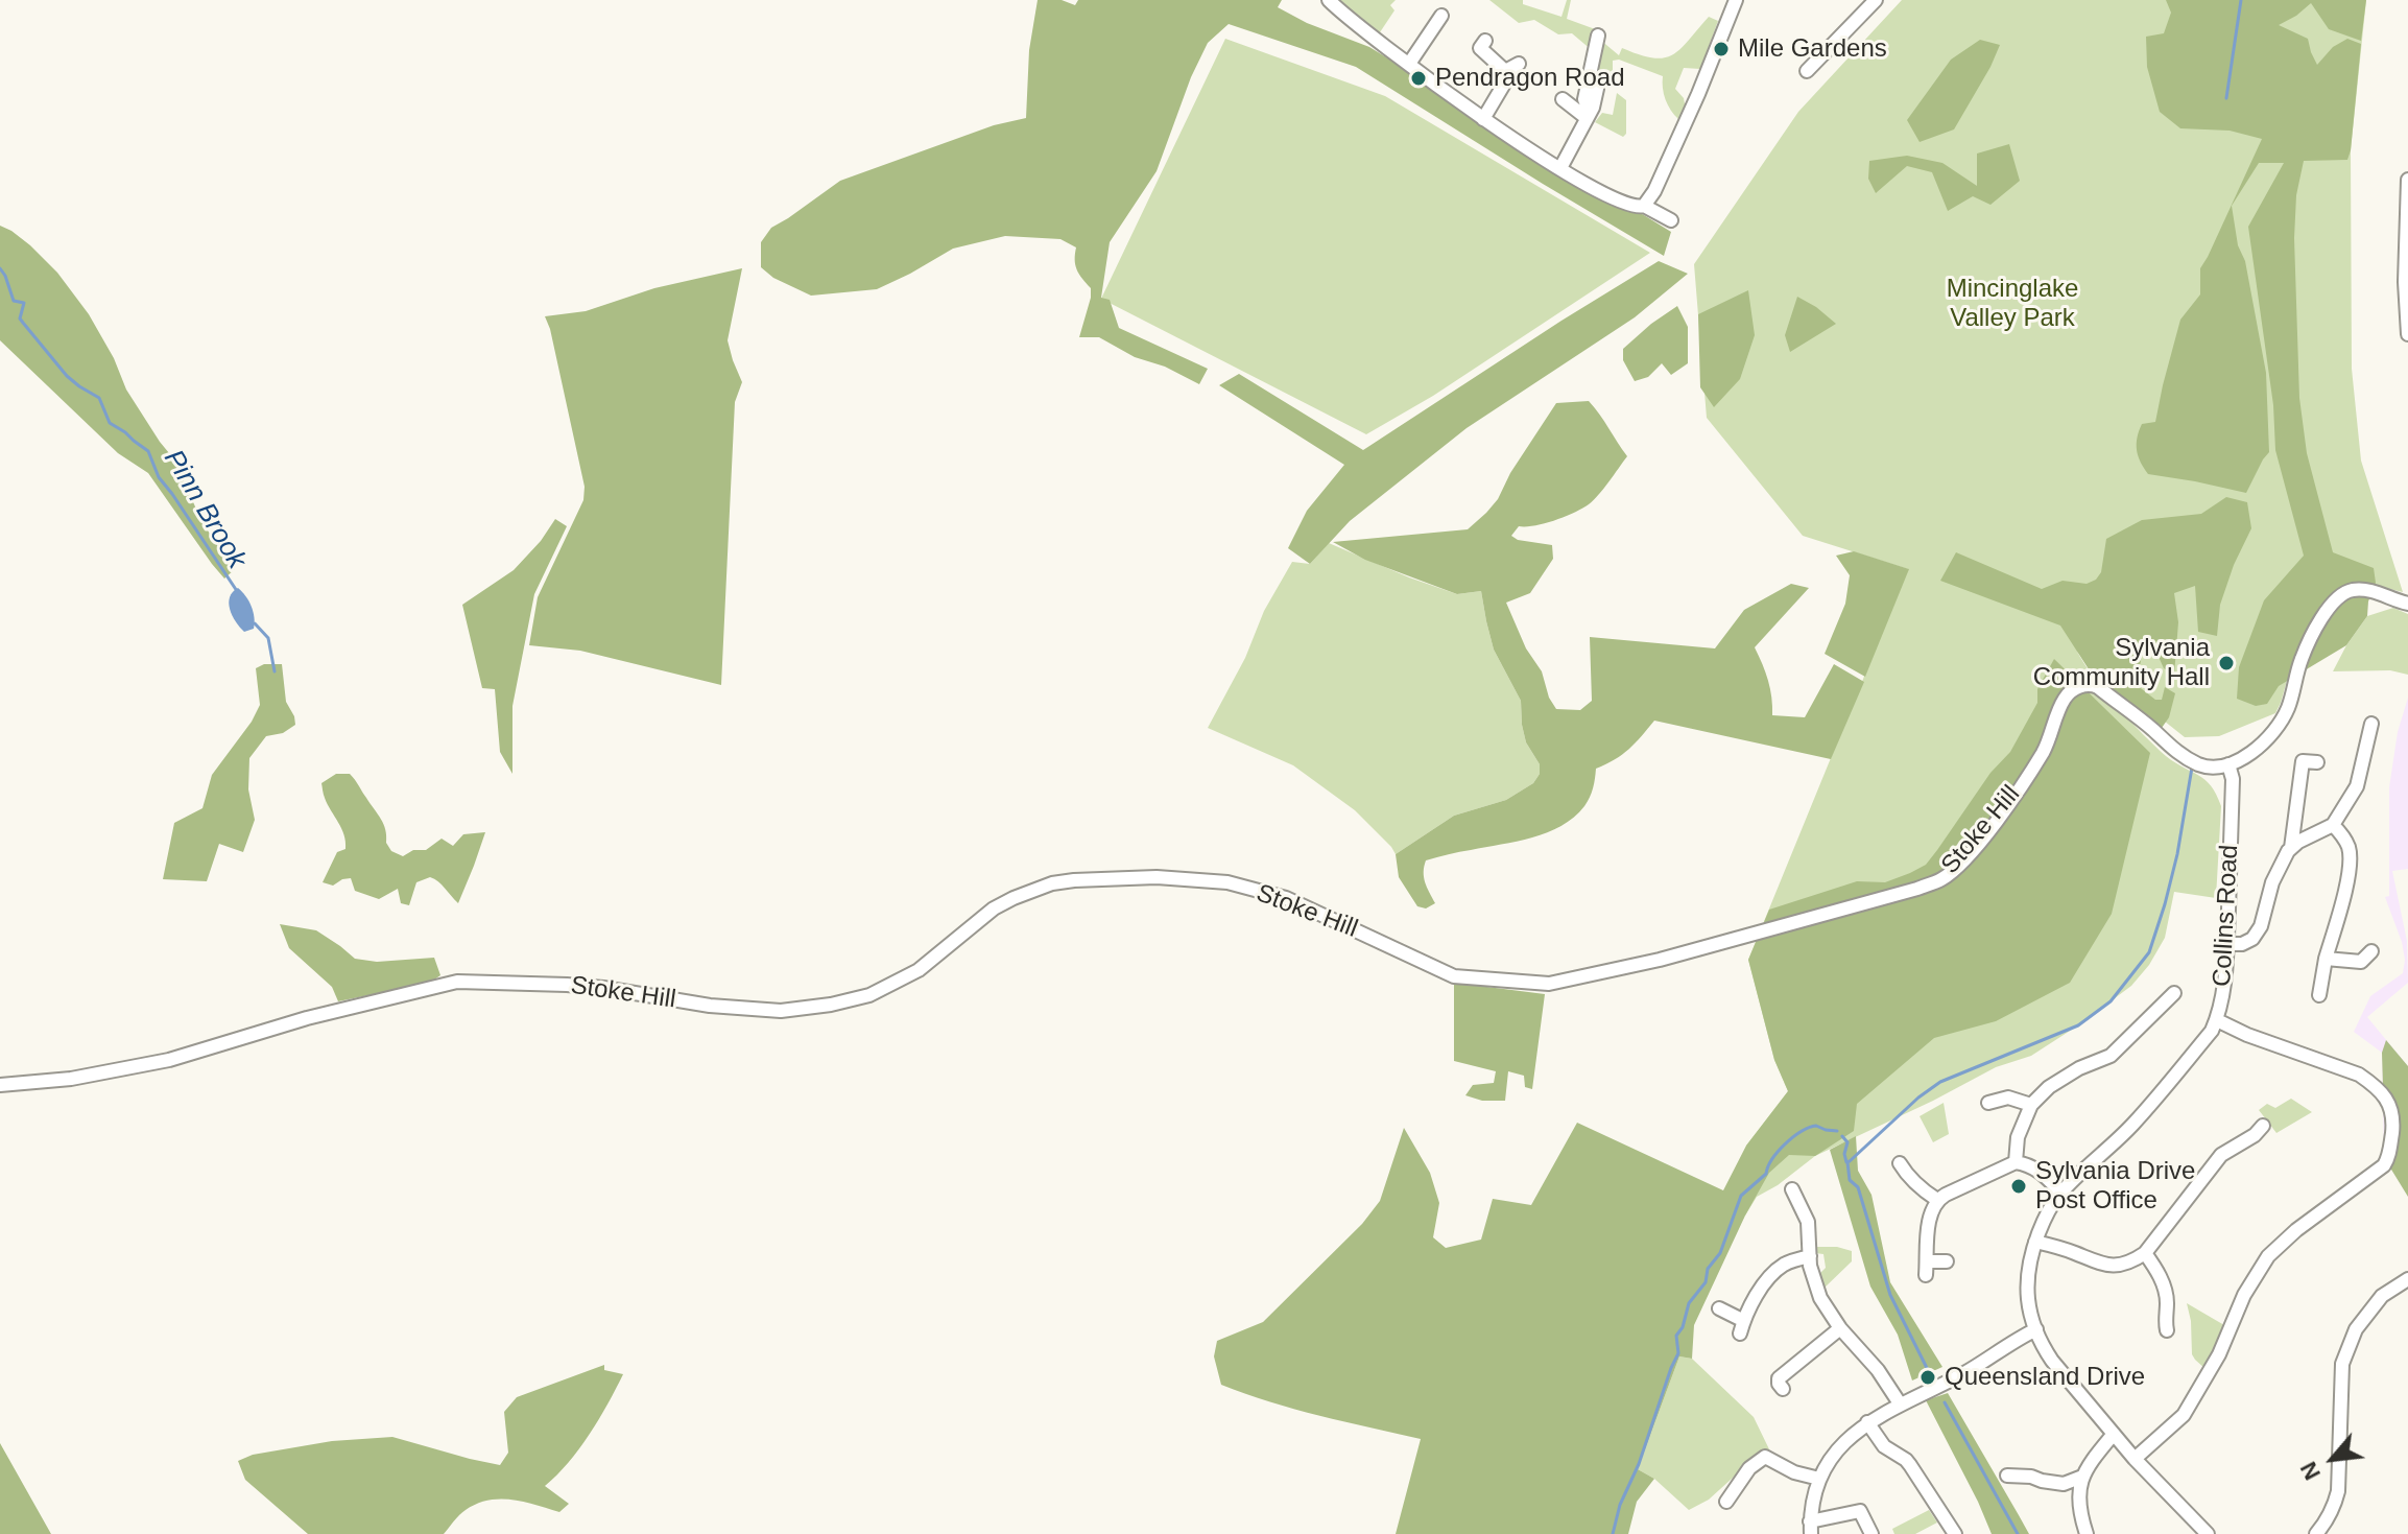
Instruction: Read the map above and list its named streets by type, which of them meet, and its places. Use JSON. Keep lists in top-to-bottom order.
{
  "streets": {
    "street": ["Stoke Hill", "Collins Road"]
  },
  "crossings": [
    ["Stoke Hill", "Collins Road"]
  ],
  "water": ["Pinn Brook"],
  "parks": ["Mincinglake Valley Park"],
  "places": [
    "Mile Gardens",
    "Pendragon Road",
    "Sylvania Community Hall",
    "Sylvania Drive Post Office",
    "Queensland Drive"
  ],
  "north": "bottom left"
}
